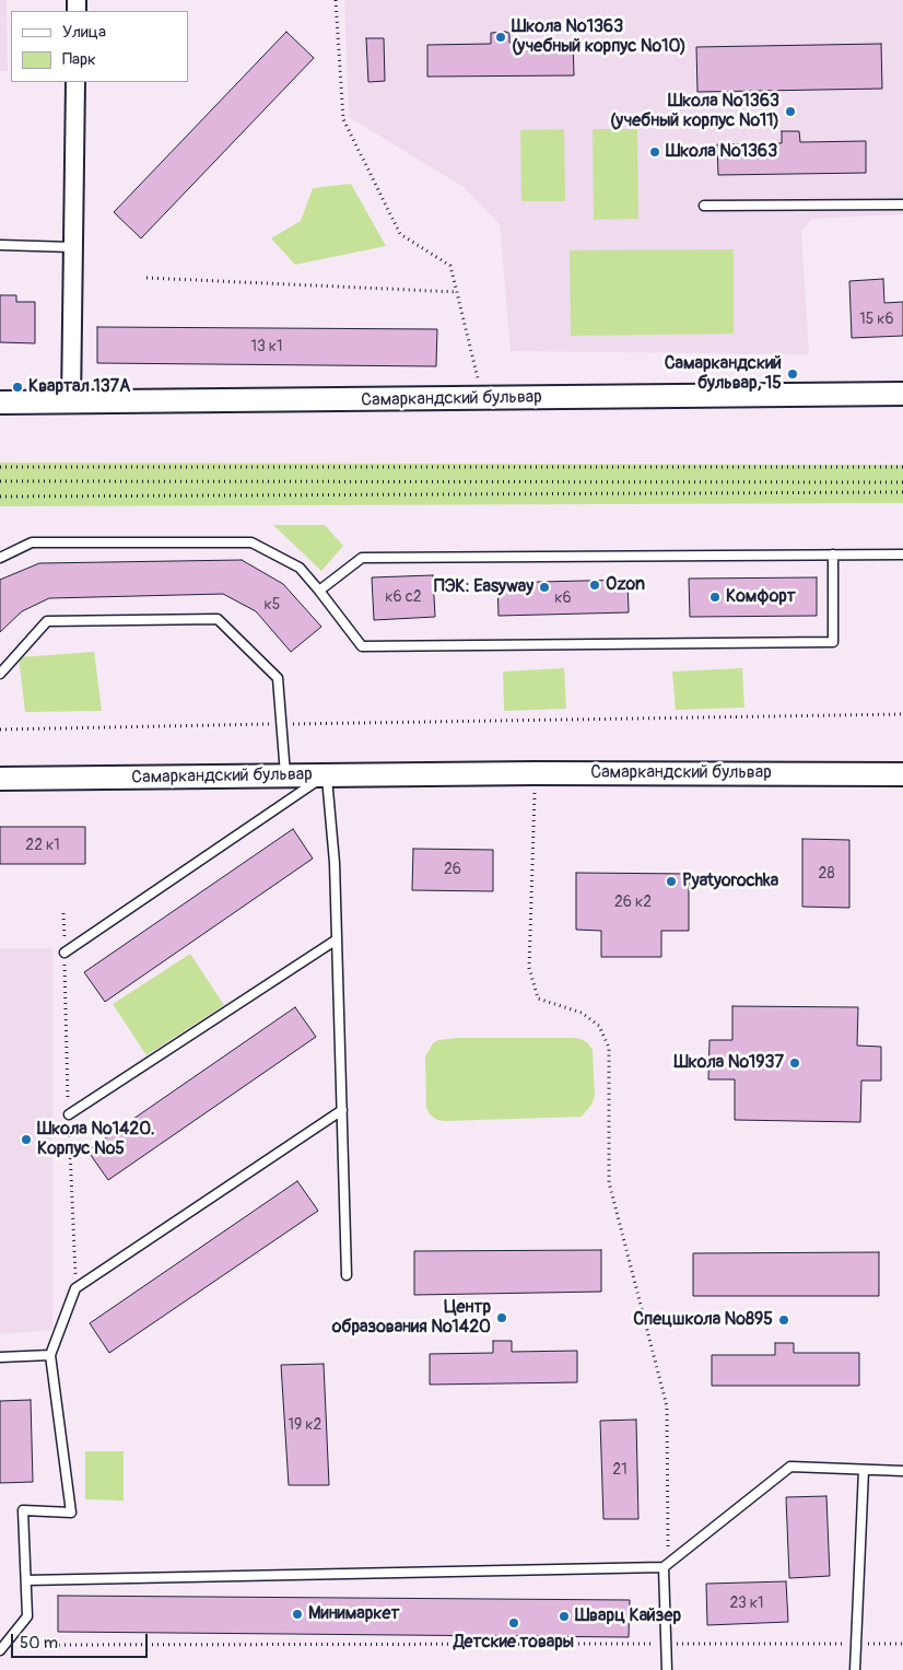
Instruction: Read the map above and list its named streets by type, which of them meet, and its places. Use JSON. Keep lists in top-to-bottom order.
{
  "streets": {
    "street": ["Самаркандский бульвар"]
  },
  "places": [
    "Школа №1363 (учебный корпус №10)",
    "Школа №1363 (учебный корпус №11)",
    "Школа №1363",
    "Самаркандский бульвар, 15",
    "Квартал 137А",
    "Ozon",
    "ПЭК: Easyway",
    "Комфорт",
    "Pyatyorochka",
    "Школа №1937",
    "Школа №1420. Корпус №5",
    "Центр образования №1420",
    "Спецшкола №895",
    "Минимаркет",
    "Шварц Кайзер",
    "Детские товары"
  ],
  "house_numbers": [
    "15 к6",
    "13 к1",
    "к6 с2",
    "к6",
    "к5",
    "22 к1",
    "26",
    "28",
    "26 к2",
    "19 к2",
    "21",
    "23 к1"
  ],
  "legend": ["Улица", "Парк"],
  "scale_bar": "50 m"
}
